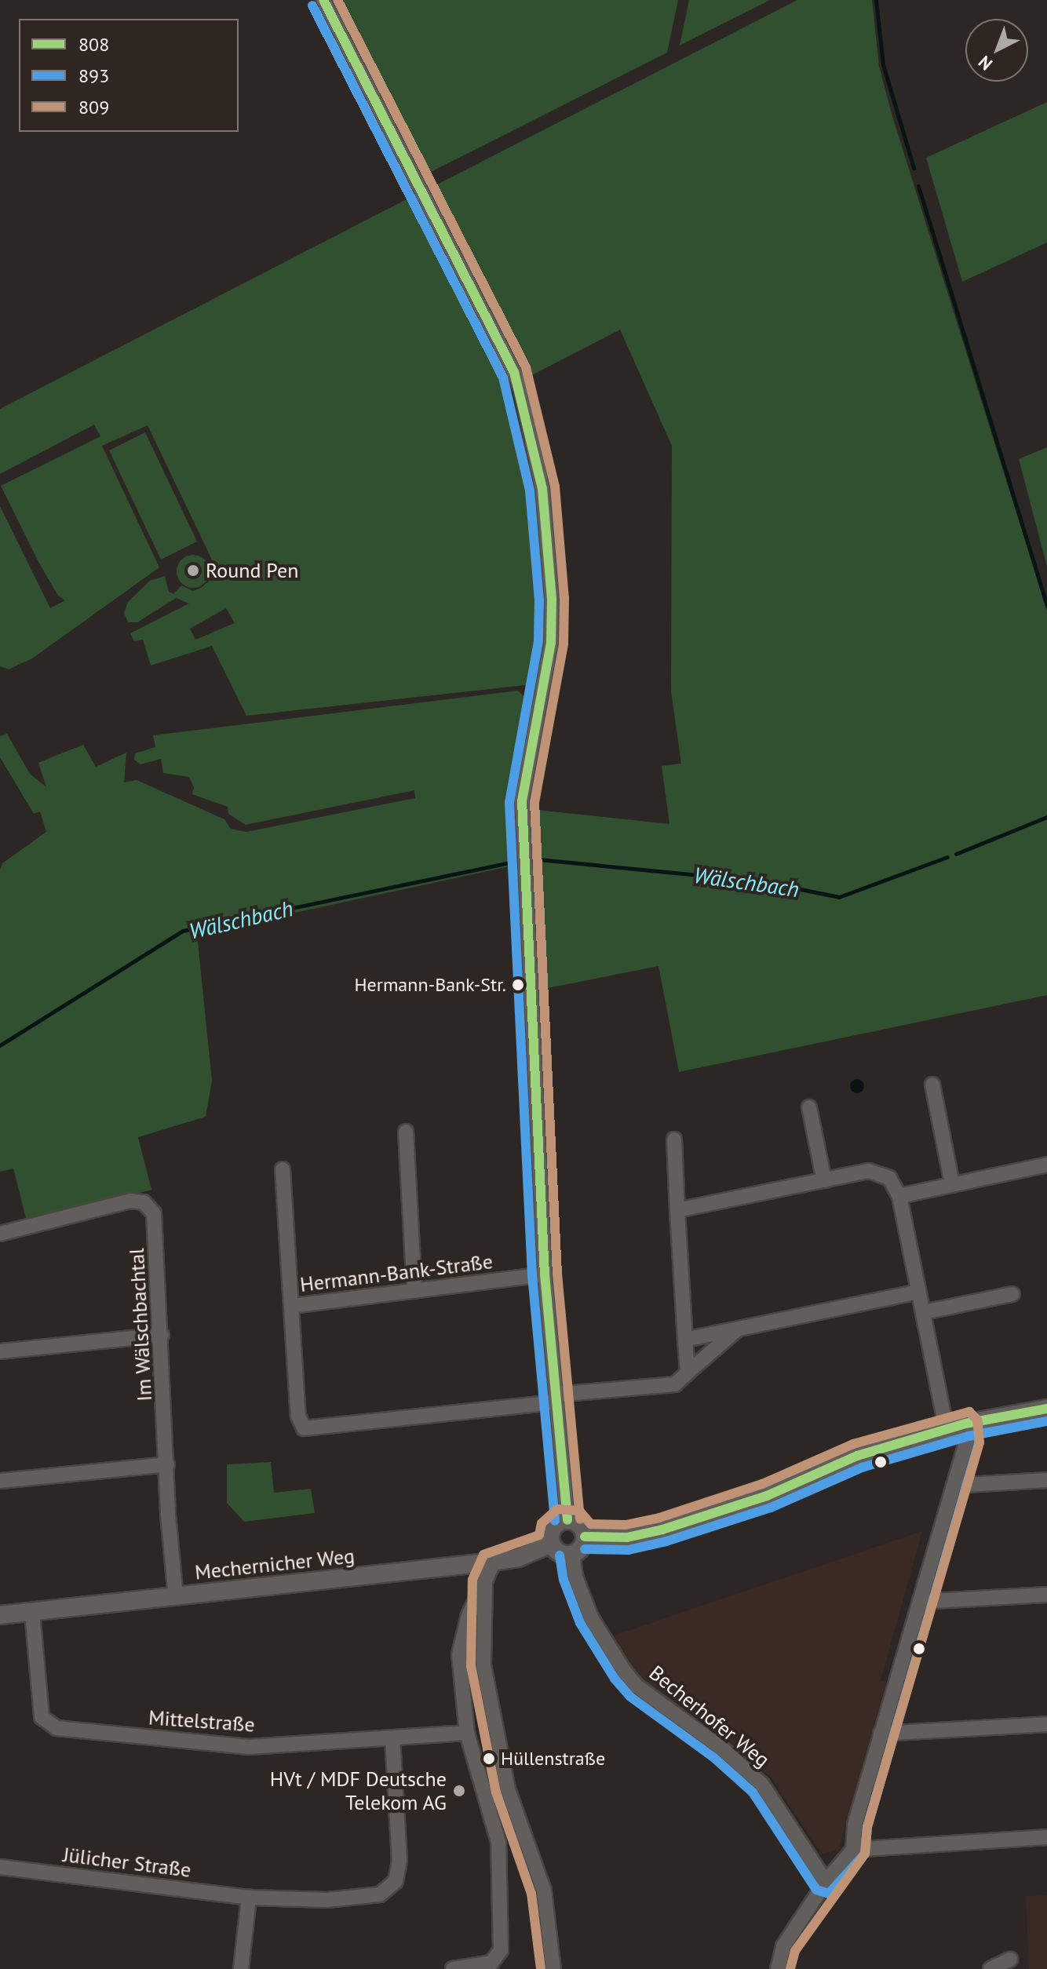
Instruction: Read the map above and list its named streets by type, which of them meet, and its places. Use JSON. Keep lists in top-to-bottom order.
{
  "streets": {
    "street": [
      "Hermann-Bank-Straße",
      "Im Wälschbachtal",
      "Mechernicher Weg",
      "Becherhofer Weg",
      "Mittelstraße",
      "Jülicher Straße"
    ]
  },
  "crossings": [
    ["Im Wälschbachtal", "Mechernicher Weg"],
    ["Mechernicher Weg", "Becherhofer Weg"],
    ["Mechernicher Weg", "Mittelstraße"],
    ["Mittelstraße", "Jülicher Straße"]
  ],
  "water": ["Wälschbach"],
  "places": [
    "Round Pen",
    "Hermann-Bank-Str.",
    "Hüllenstraße",
    "HVt / MDF Deutsche Telekom AG"
  ],
  "lines": ["transit line 808", "transit line 809", "transit line 893"],
  "legend": ["808", "893", "809"],
  "north": "bottom left"
}
